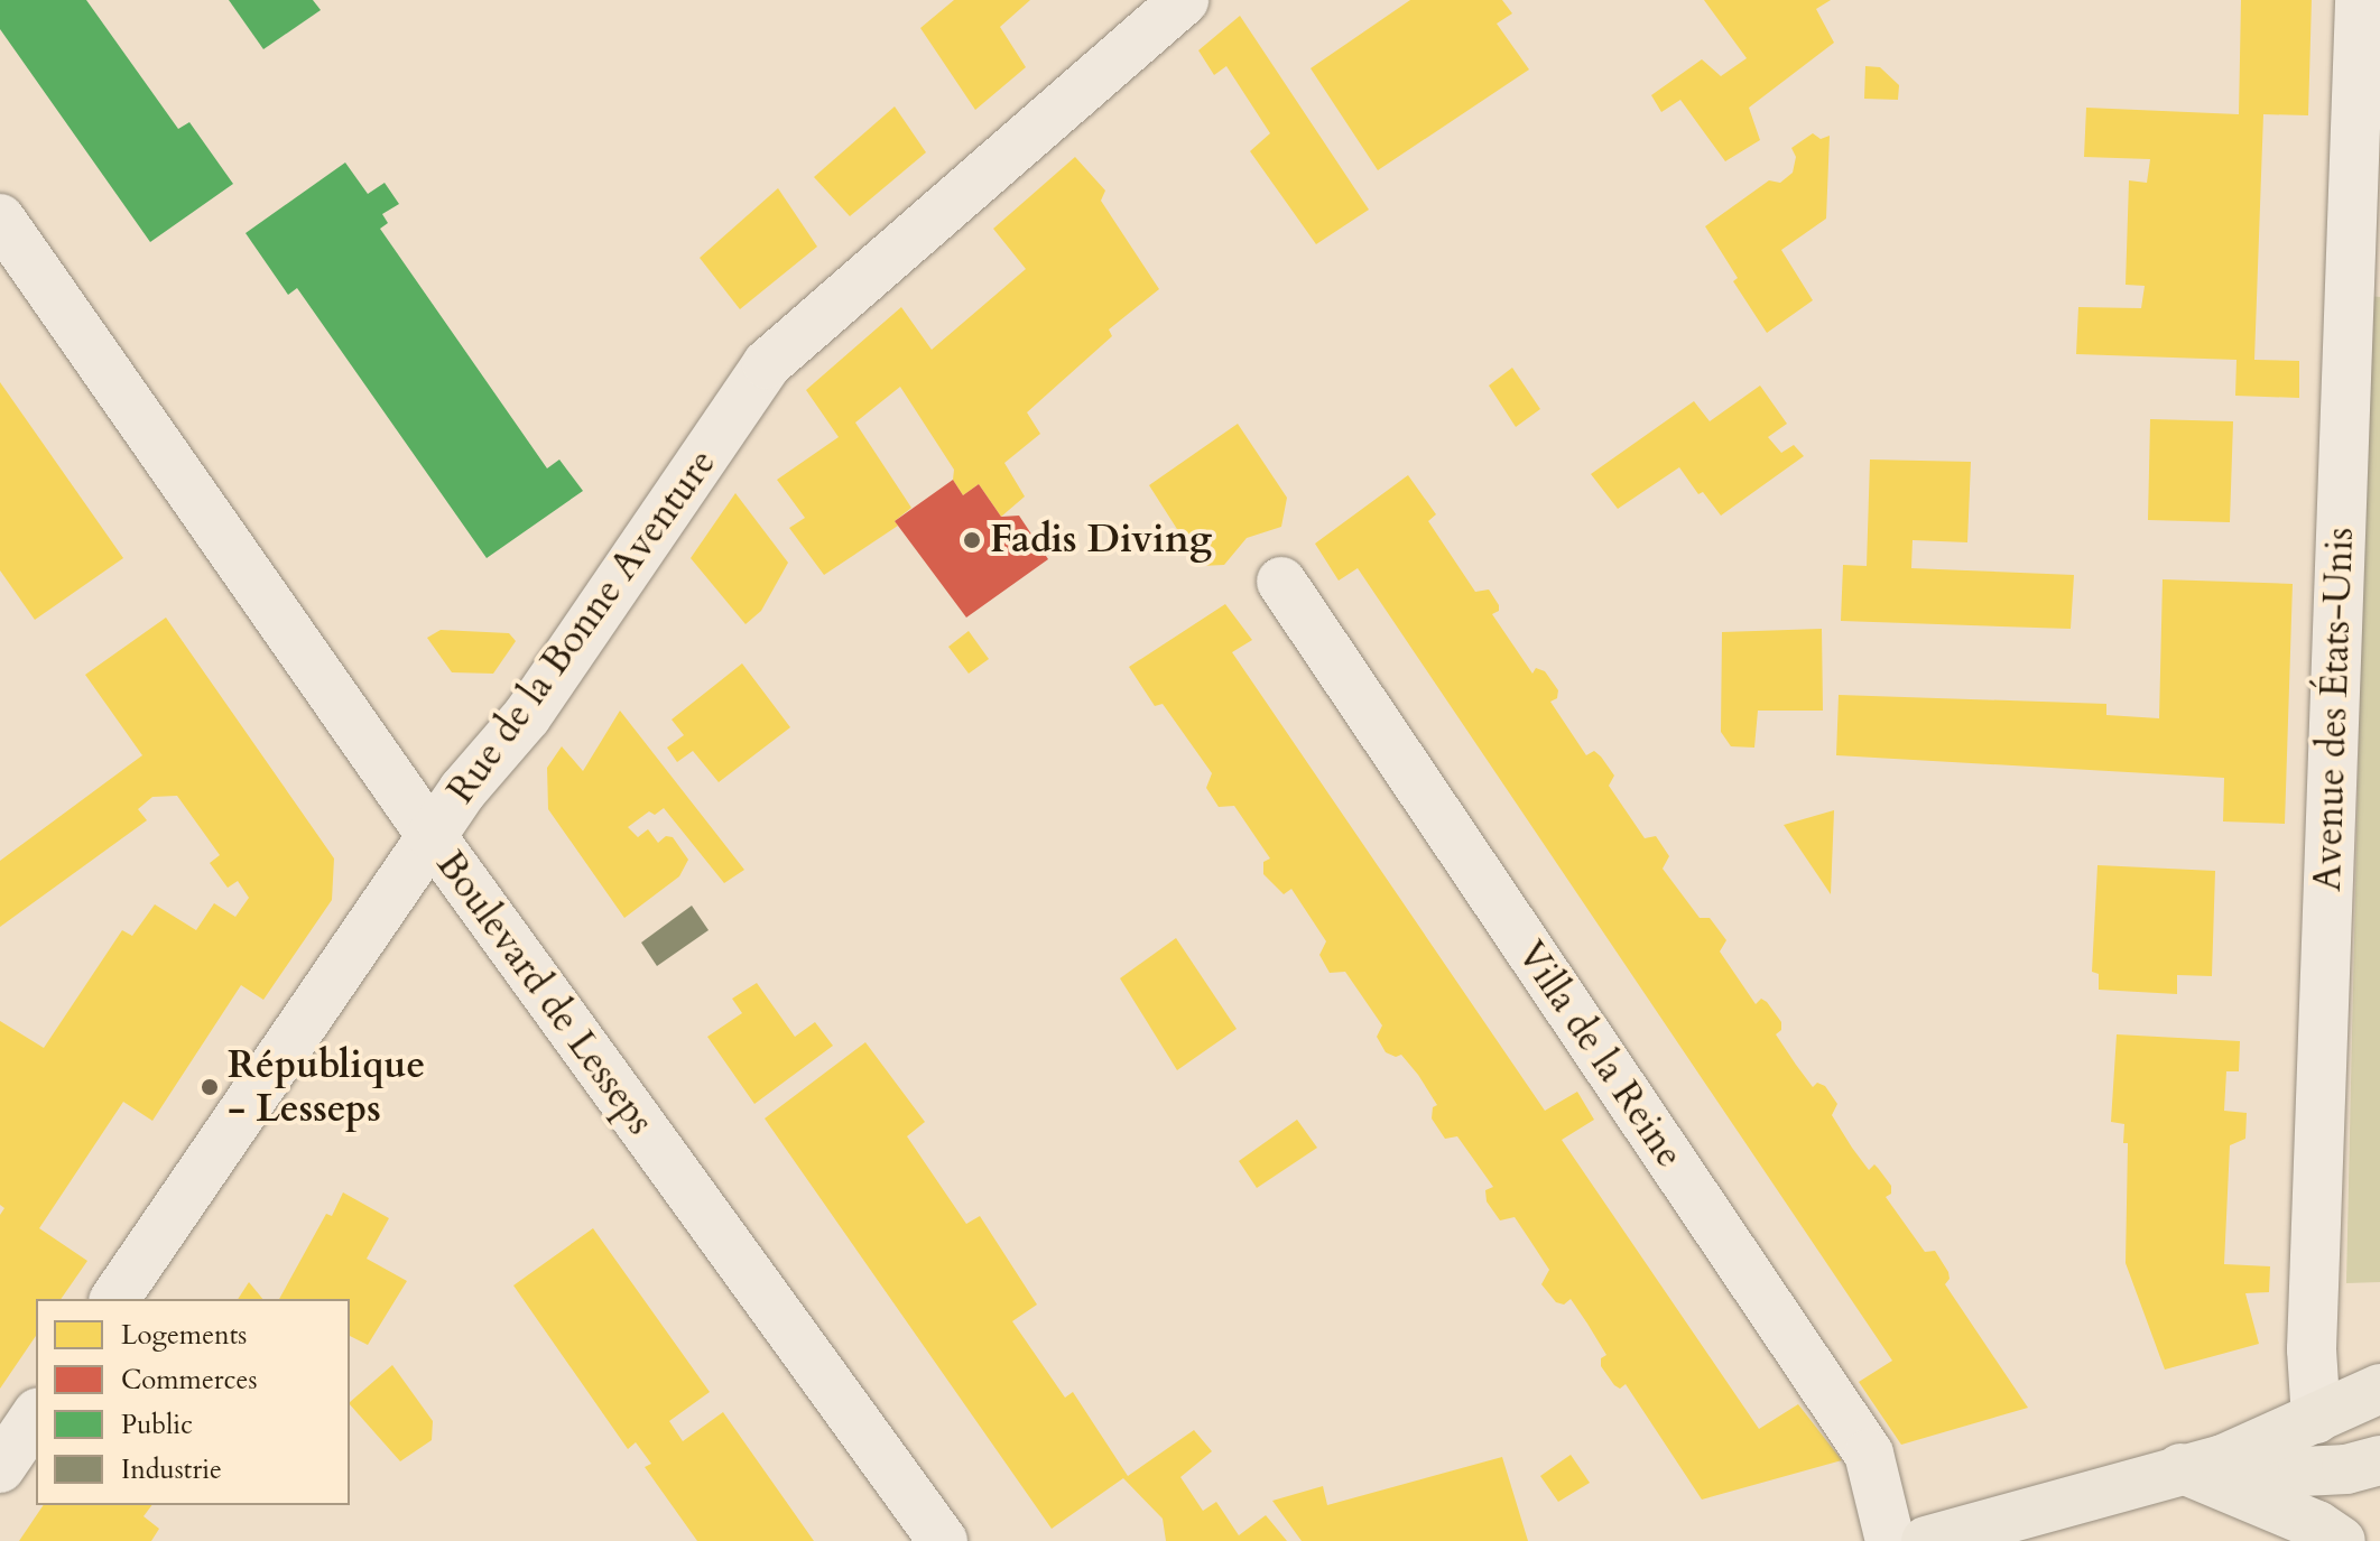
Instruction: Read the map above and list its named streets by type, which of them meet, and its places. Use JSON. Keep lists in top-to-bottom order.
{
  "streets": {
    "street": [
      "Rue de la Bonne Aventure",
      "Avenue des États-Unis",
      "Boulevard de Lesseps",
      "Villa de la Reine"
    ]
  },
  "crossings": [
    ["Rue de la Bonne Aventure", "Boulevard de Lesseps"]
  ],
  "places": ["Fadis Diving", "République - Lesseps"],
  "legend": [
    "Logements",
    "Commerces",
    "Public",
    "Industrie"
  ]
}
